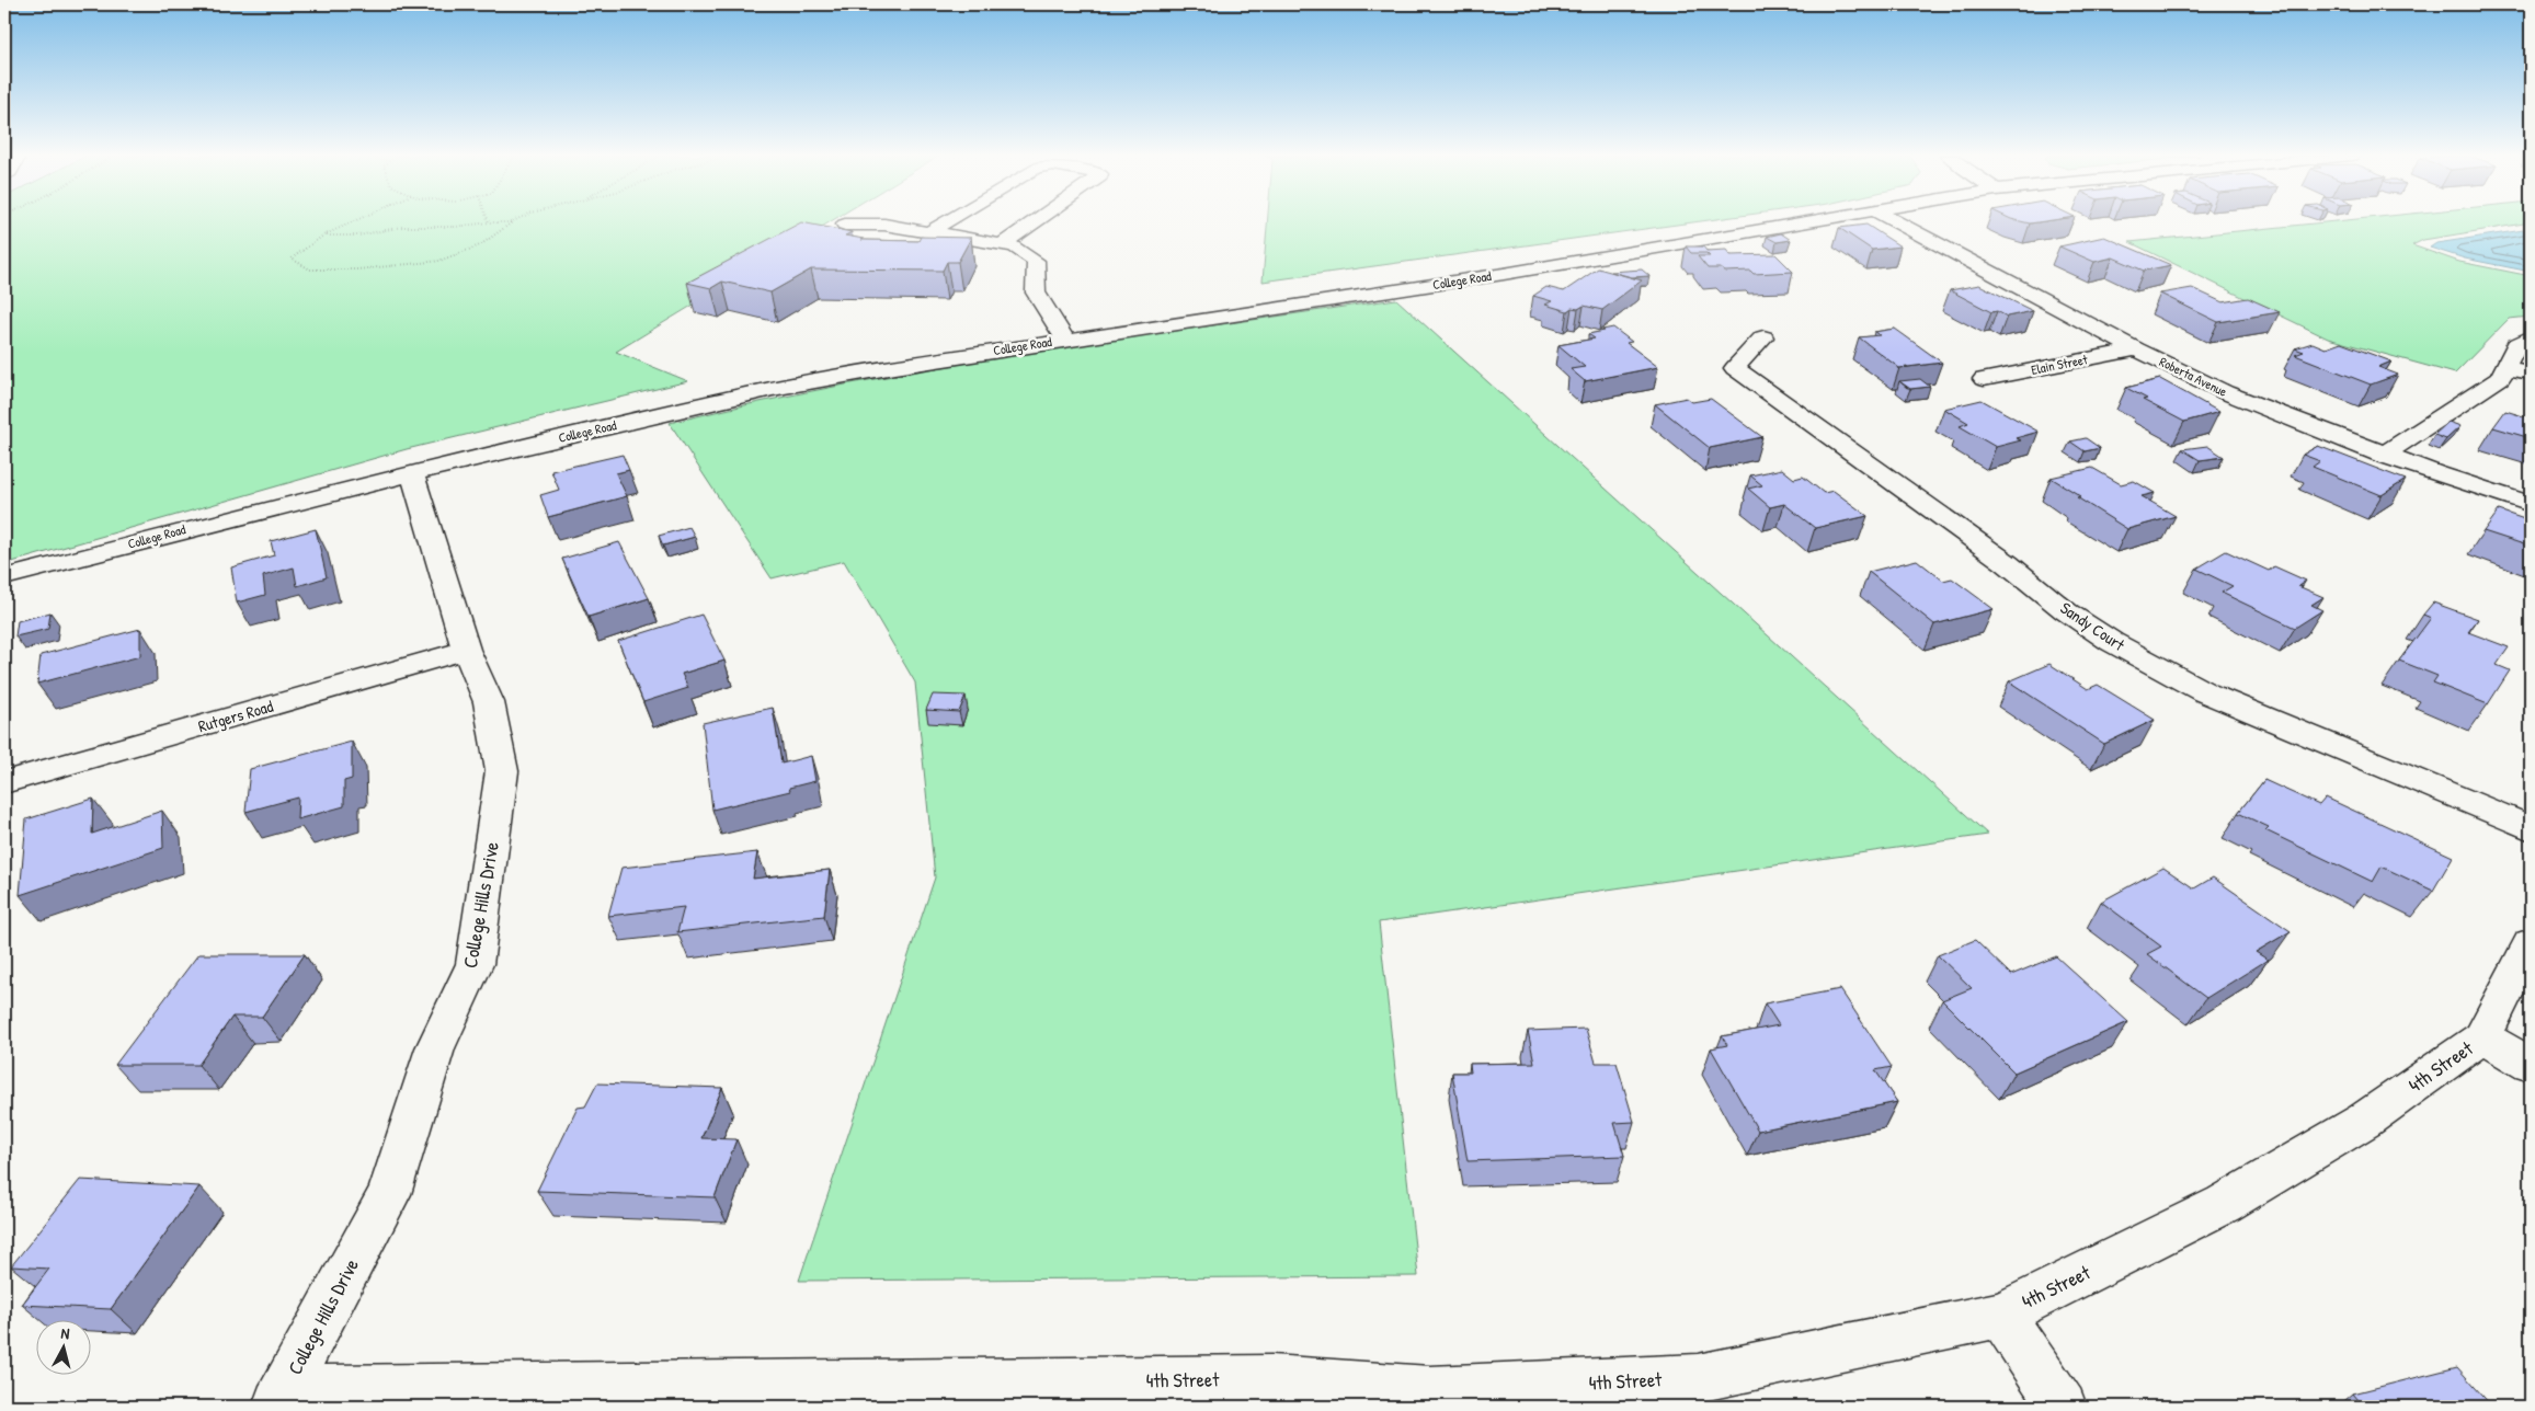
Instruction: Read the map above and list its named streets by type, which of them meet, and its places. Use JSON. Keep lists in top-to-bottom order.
{
  "streets": {
    "street": [
      "College Road",
      "Elain Street",
      "Roberta Avenue",
      "Sandy Court",
      "Rutgers Road",
      "College Hills Drive",
      "4th Street"
    ]
  },
  "crossings": [
    ["College Road", "College Hills Drive"],
    ["Elain Street", "Roberta Avenue"],
    ["Rutgers Road", "College Hills Drive"],
    ["College Hills Drive", "4th Street"]
  ],
  "north": "top"
}
